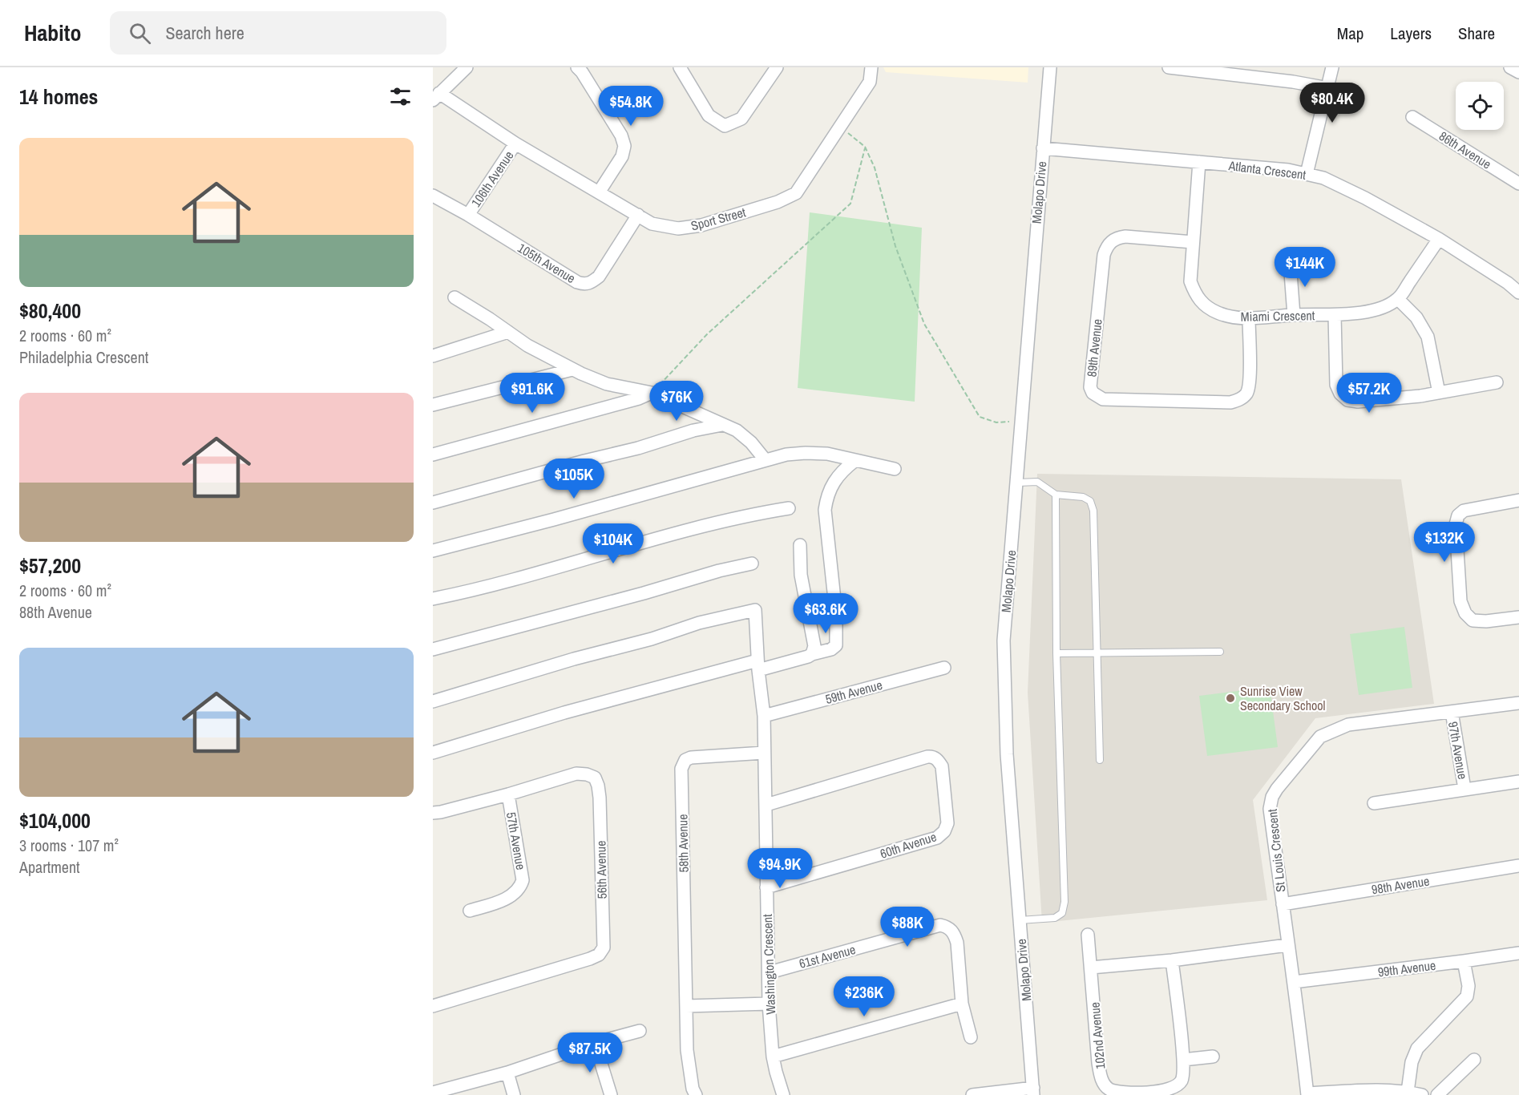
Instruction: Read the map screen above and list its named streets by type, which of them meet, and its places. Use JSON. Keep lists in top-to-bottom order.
{
  "streets": {
    "street": [
      "86th Avenue",
      "Atlanta Crescent",
      "106th Avenue",
      "Molapo Drive",
      "Sport Street",
      "105th Avenue",
      "Miami Crescent",
      "89th Avenue",
      "59th Avenue",
      "97th Avenue",
      "57th Avenue",
      "58th Avenue",
      "60th Avenue",
      "St Louis Crescent",
      "56th Avenue",
      "98th Avenue",
      "61st Avenue",
      "Washington Crescent",
      "99th Avenue",
      "102nd Avenue"
    ]
  },
  "crossings": [
    ["Atlanta Crescent", "Molapo Drive"],
    ["Atlanta Crescent", "Miami Crescent"],
    ["106th Avenue", "Sport Street"],
    ["106th Avenue", "105th Avenue"],
    ["Sport Street", "105th Avenue"],
    ["Miami Crescent", "89th Avenue"],
    ["59th Avenue", "Washington Crescent"],
    ["97th Avenue", "St Louis Crescent"],
    ["57th Avenue", "56th Avenue"],
    ["58th Avenue", "Washington Crescent"],
    ["60th Avenue", "Washington Crescent"],
    ["St Louis Crescent", "98th Avenue"],
    ["St Louis Crescent", "99th Avenue"],
    ["61st Avenue", "Washington Crescent"]
  ],
  "places": ["Sunrise View Secondary School"],
  "page": {
    "header": "Habito",
    "search": "Search here",
    "nav": ["Map", "Layers", "Share"],
    "heading": "14 homes",
    "price": [
      "$80.4K",
      "$54.8K",
      "$144K",
      "$91.6K",
      "$57.2K",
      "$76K",
      "$105K",
      "$132K",
      "$104K",
      "$63.6K",
      "$94.9K",
      "$88K",
      "$236K",
      "$87.5K"
    ],
    "list": [
      {
        "name": "$80,400",
        "note": "2 rooms · 60 m² · Philadelphia Crescent"
      },
      {
        "name": "$57,200",
        "note": "2 rooms · 60 m² · 88th Avenue"
      },
      {
        "name": "$104,000",
        "note": "3 rooms · 107 m² · Apartment"
      }
    ]
  }
}
